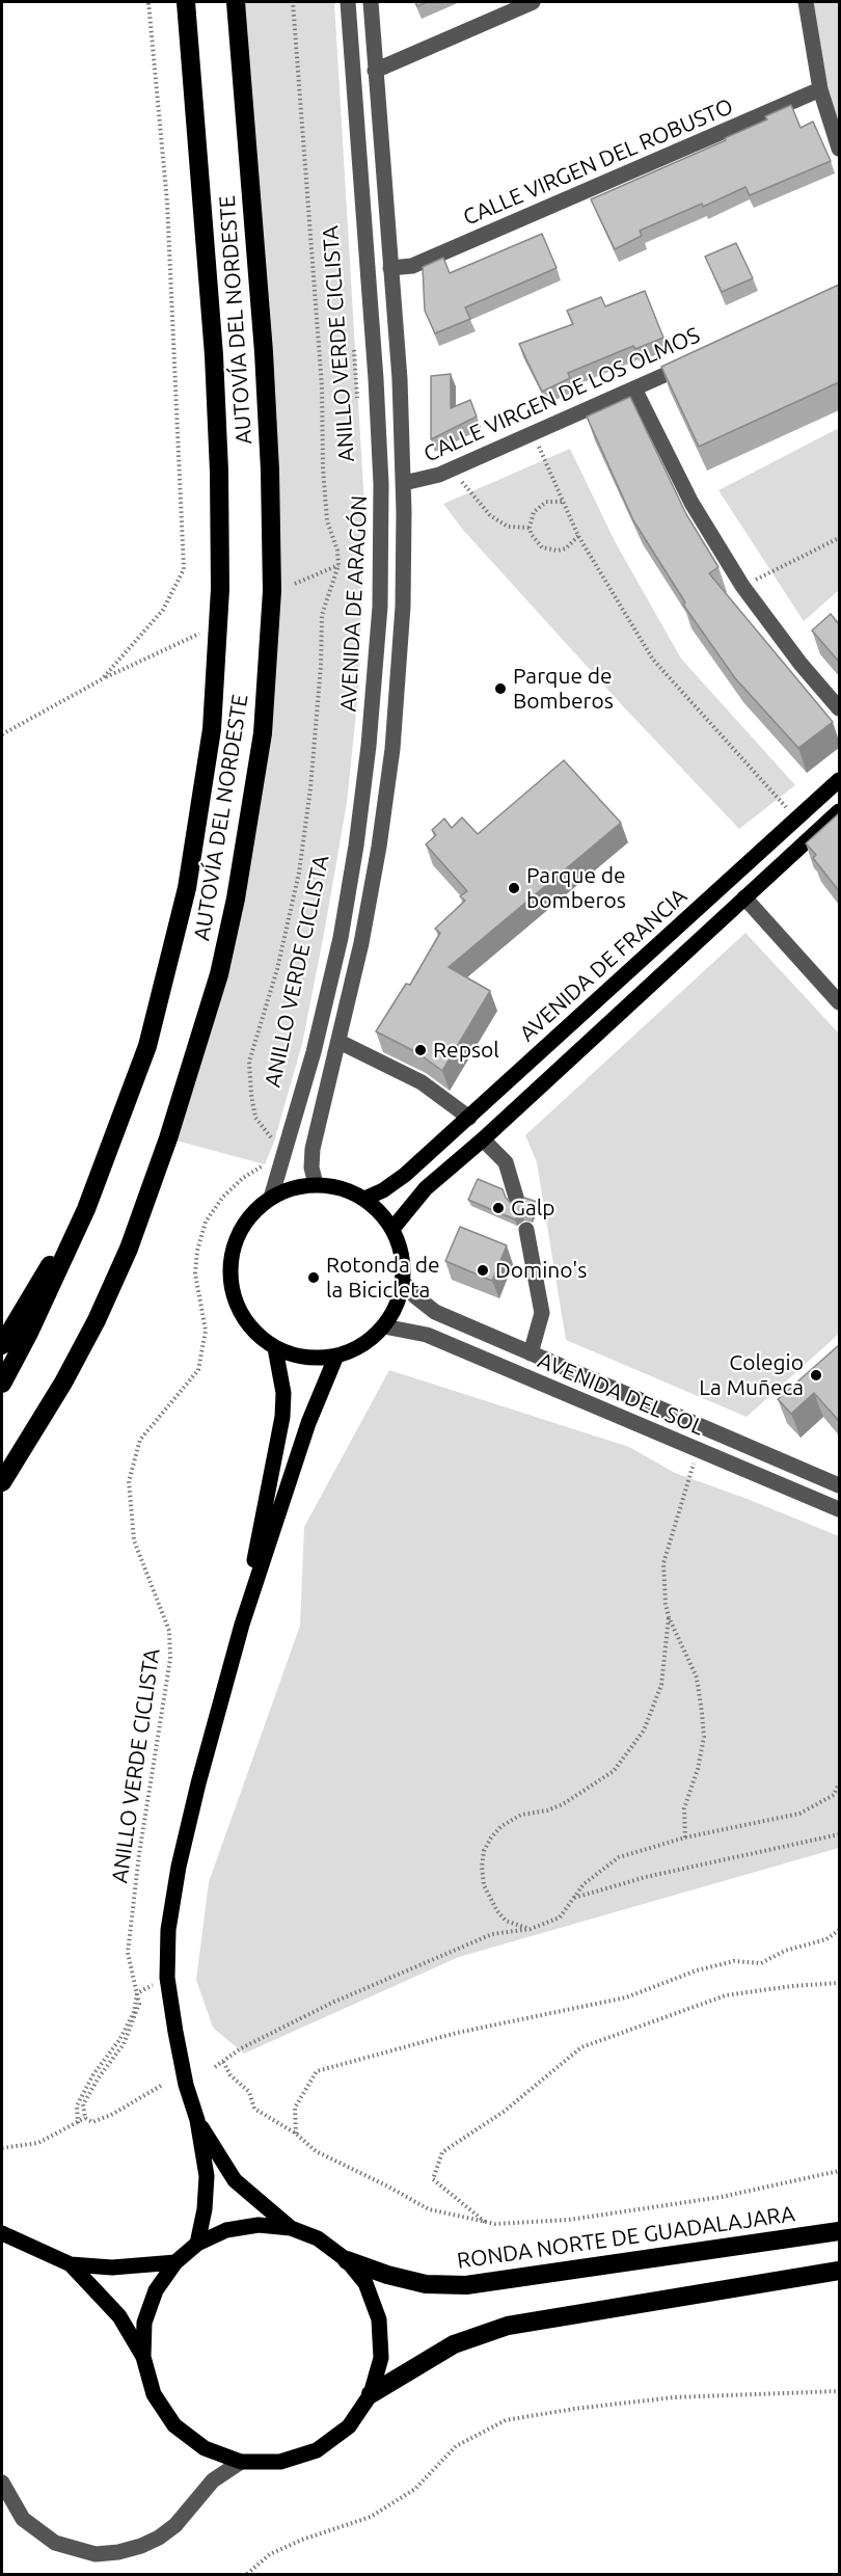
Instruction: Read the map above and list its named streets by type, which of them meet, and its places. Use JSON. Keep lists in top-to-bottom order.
{
  "streets": {
    "highway": ["AUTOVÍA DEL NORDESTE", "RONDA NORTE DE GUADALAJARA"],
    "main road": ["AVENIDA DE FRANCIA"],
    "street": [
      "CALLE VIRGEN DEL ROBUSTO",
      "CALLE VIRGEN DE LOS OLMOS",
      "AVENIDA DE ARAGÓN",
      "AVENIDA DEL SOL"
    ],
    "path": ["ANILLO VERDE CICLISTA"]
  },
  "crossings": [
    ["CALLE VIRGEN DEL ROBUSTO", "AVENIDA DE ARAGÓN"],
    ["CALLE VIRGEN DE LOS OLMOS", "AVENIDA DE ARAGÓN"],
    ["AVENIDA DE ARAGÓN", "AVENIDA DE FRANCIA"],
    ["AVENIDA DE ARAGÓN", "AVENIDA DEL SOL"],
    ["AVENIDA DE FRANCIA", "AVENIDA DEL SOL"]
  ],
  "places": [
    "Parque de Bomberos",
    "Parque de bomberos",
    "Repsol",
    "Galp",
    "Domino's",
    "Rotonda de la Bicicleta",
    "Colegio La Muñeca"
  ]
}
